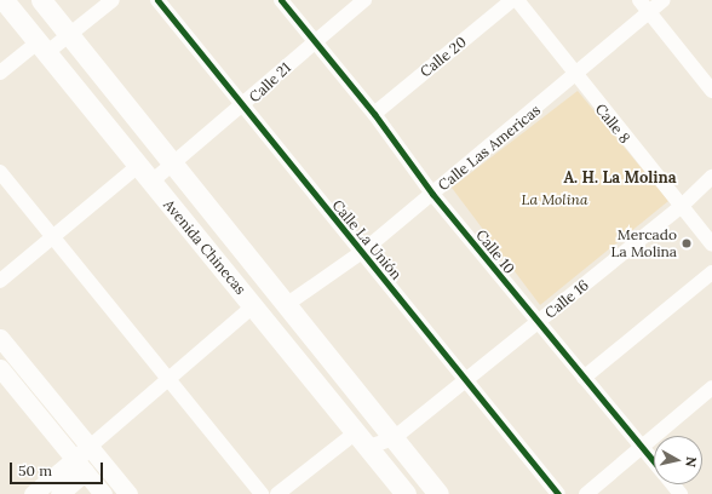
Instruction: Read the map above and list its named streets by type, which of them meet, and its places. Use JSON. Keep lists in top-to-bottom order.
{
  "streets": {
    "main road": ["Avenida Chinecas"],
    "street": [
      "Calle 20",
      "Calle 21",
      "Calle 8",
      "Calle Las Americas",
      "Calle La Unión",
      "Calle 10",
      "Calle 16"
    ]
  },
  "crossings": [
    ["Calle 20", "Calle 10"],
    ["Calle 21", "Calle La Unión"],
    ["Calle 21", "Avenida Chinecas"],
    ["Calle 21", "Calle 10"],
    ["Calle 8", "Calle Las Americas"],
    ["Calle 8", "Calle 16"],
    ["Calle Las Americas", "Calle La Unión"],
    ["Calle Las Americas", "Avenida Chinecas"],
    ["Calle Las Americas", "Calle 10"],
    ["Calle La Unión", "Calle 16"],
    ["Avenida Chinecas", "Calle 16"],
    ["Calle 10", "Calle 16"]
  ],
  "districts": ["A. H. La Molina"],
  "parks": ["La Molina"],
  "places": ["Mercado La Molina"],
  "scale_bar": "50 m",
  "north": "right"
}
